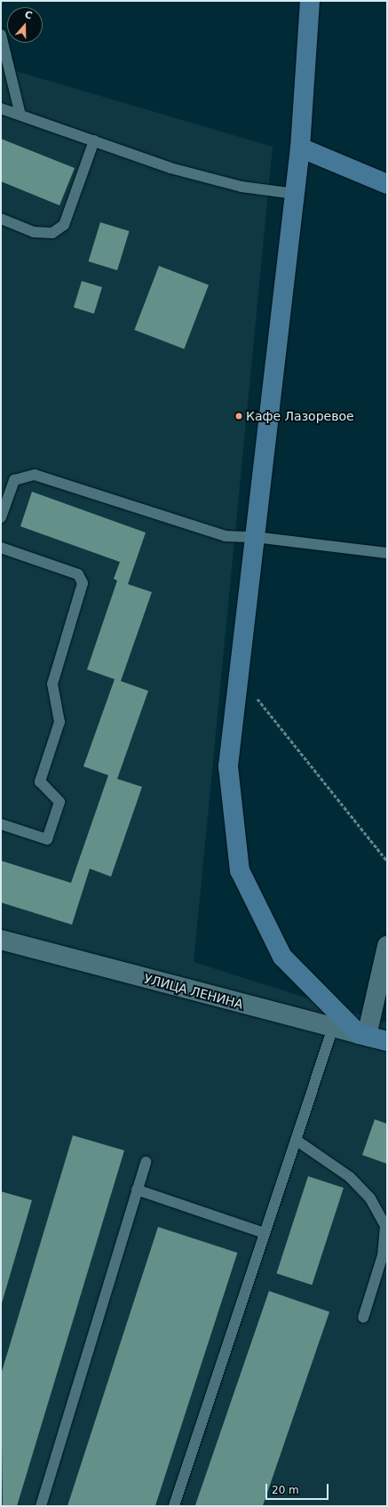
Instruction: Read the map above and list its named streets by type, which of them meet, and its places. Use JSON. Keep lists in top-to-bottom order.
{
  "streets": {
    "main road": ["УЛИЦА ЛЕНИНА"]
  },
  "places": ["Кафе Лазоревое"],
  "scale_bar": "20 m",
  "north": "top"
}
